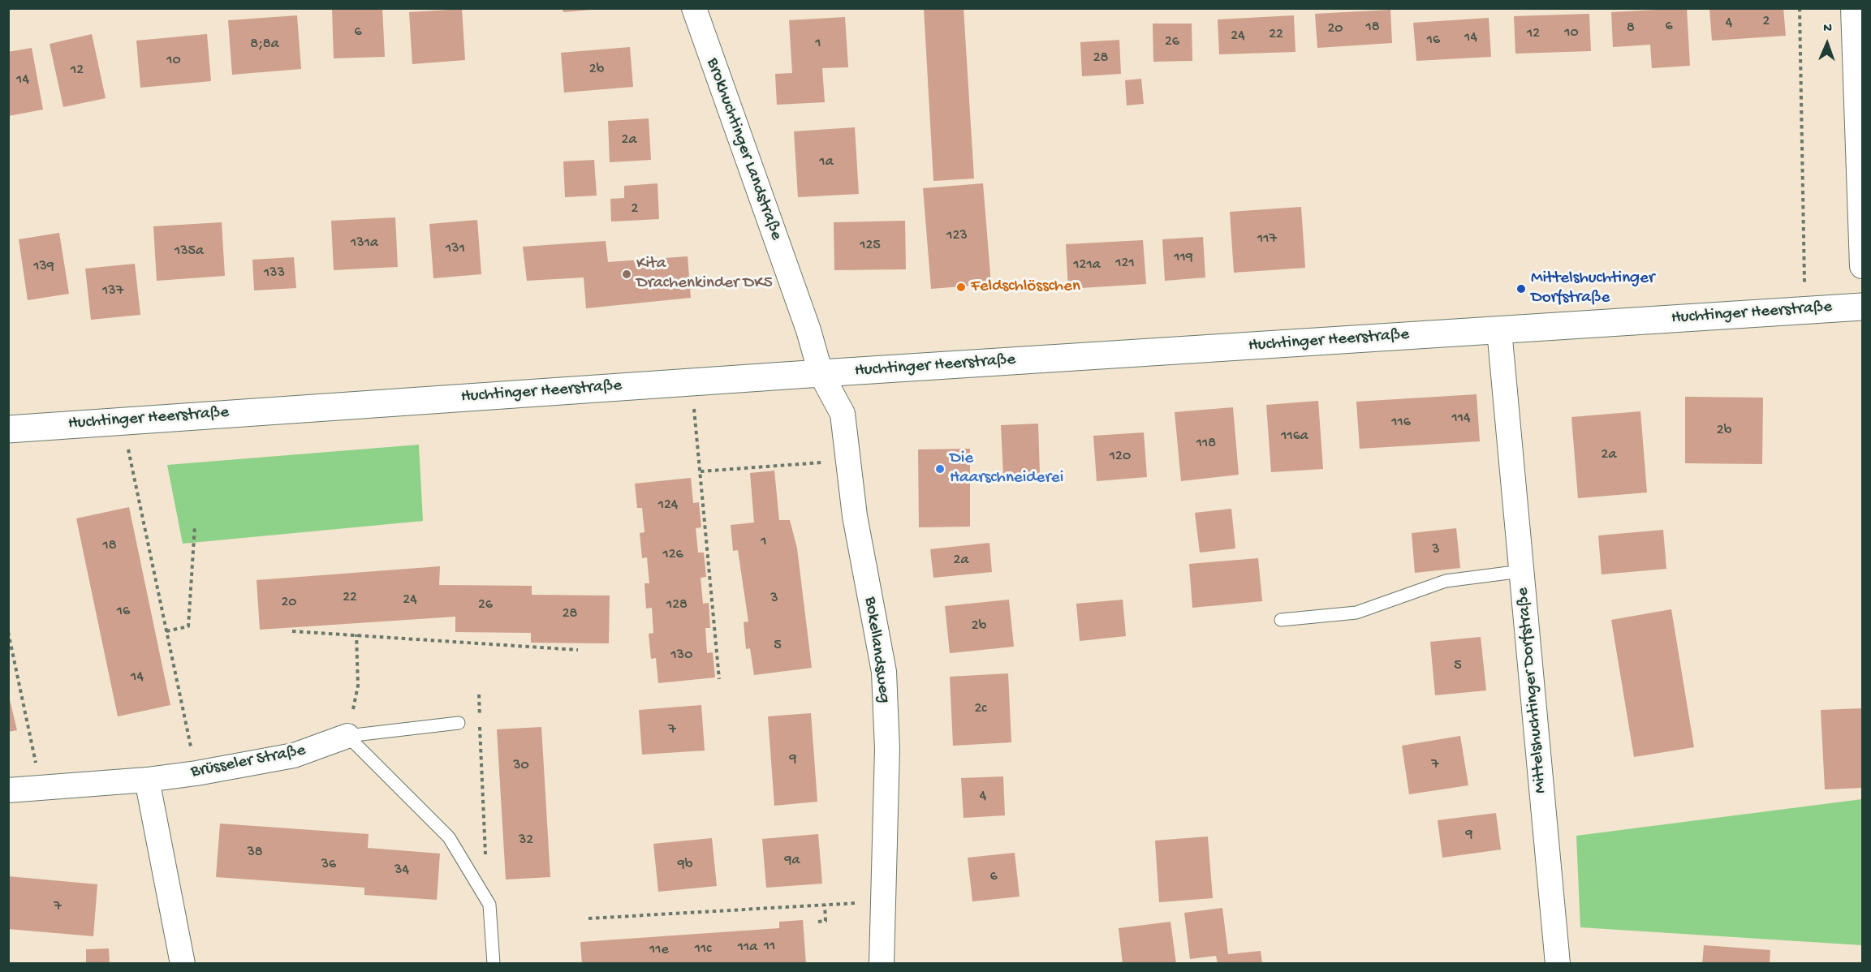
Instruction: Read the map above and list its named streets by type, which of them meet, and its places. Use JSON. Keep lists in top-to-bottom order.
{
  "streets": {
    "main road": ["Huchtinger Heerstraße"],
    "street": [
      "Brokhuchtinger Landstraße",
      "Bokellandsweg",
      "Mittelshuchtinger Dorfstraße",
      "Brüsseler Straße"
    ]
  },
  "crossings": [
    ["Brokhuchtinger Landstraße", "Huchtinger Heerstraße"],
    ["Brokhuchtinger Landstraße", "Bokellandsweg"],
    ["Huchtinger Heerstraße", "Bokellandsweg"],
    ["Huchtinger Heerstraße", "Mittelshuchtinger Dorfstraße"]
  ],
  "places": [
    "Kita Drachenkinder DK5",
    "Feldschlösschen",
    "Mittelshuchtinger Dorfstraße",
    "Die Haarschneiderei"
  ],
  "house_numbers": [
    "2",
    "4",
    "6",
    "18",
    "8",
    "20",
    "6",
    "10",
    "12",
    "22",
    "24",
    "14",
    "16",
    "26",
    "1",
    "8;8a",
    "28",
    "10",
    "2b",
    "12",
    "14",
    "2a",
    "1a",
    "2",
    "123",
    "117",
    "131a",
    "125",
    "131",
    "135a",
    "119",
    "121",
    "121a",
    "139",
    "133",
    "137",
    "114",
    "116",
    "2b",
    "116a",
    "118",
    "2a",
    "120",
    "124",
    "1",
    "18",
    "3",
    "126",
    "2a",
    "22",
    "3",
    "24",
    "20",
    "26",
    "128",
    "16",
    "28",
    "2b",
    "5",
    "130",
    "5",
    "14",
    "2c",
    "7",
    "9",
    "7",
    "30",
    "4",
    "9",
    "32",
    "38",
    "9a",
    "36",
    "9b",
    "34",
    "6",
    "7",
    "11",
    "11a",
    "11c",
    "11e"
  ],
  "north": "top"
}
